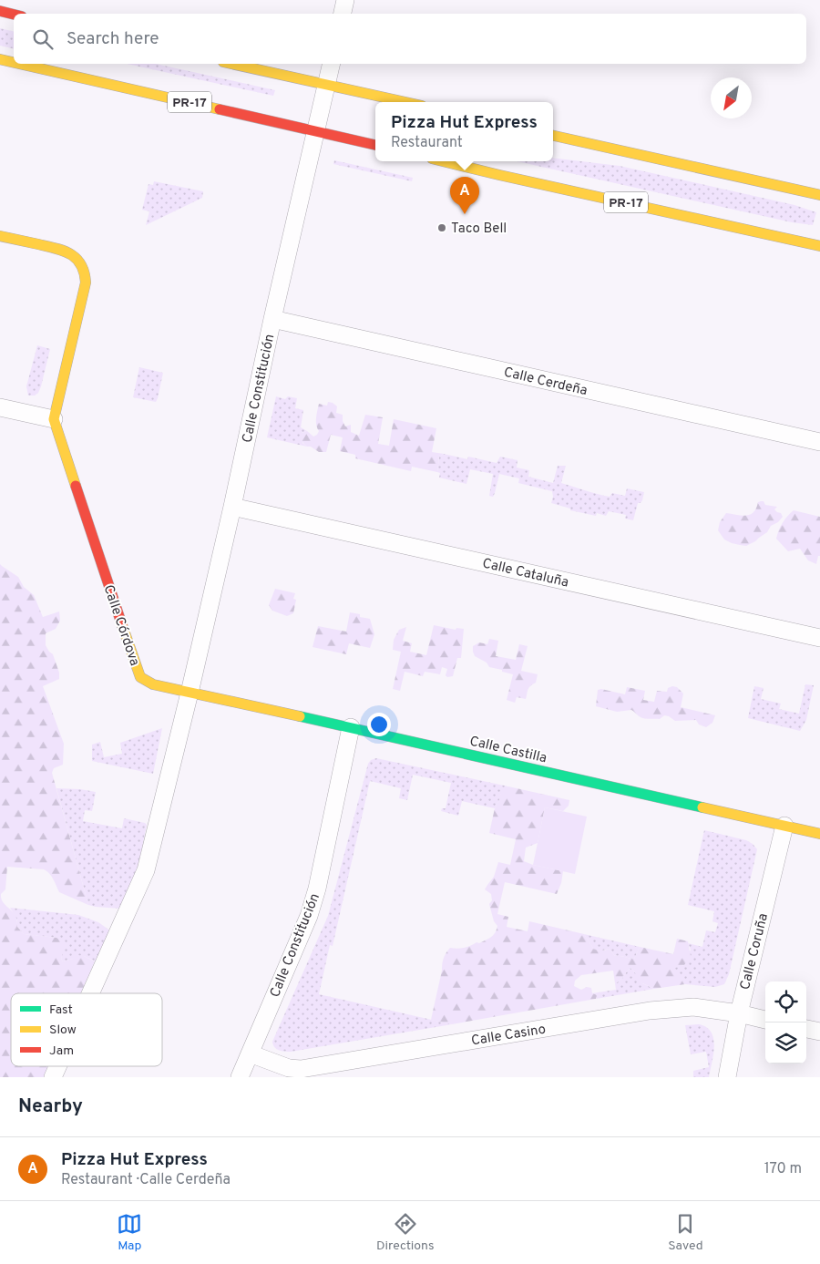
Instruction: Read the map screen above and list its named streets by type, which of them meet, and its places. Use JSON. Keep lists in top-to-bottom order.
{
  "streets": {
    "main road": ["PR-17", "Calle Córdova", "Calle Castilla"],
    "street": [
      "Calle Cerdeña",
      "Calle Constitución",
      "Calle Cataluña",
      "Calle Coruña",
      "Calle Casino"
    ]
  },
  "crossings": [
    ["PR-17", "Calle Constitución"],
    ["Calle Cerdeña", "Calle Constitución"],
    ["Calle Constitución", "Calle Cataluña"],
    ["Calle Constitución", "Calle Córdova"],
    ["Calle Constitución", "Calle Castilla"],
    ["Calle Constitución", "Calle Casino"],
    ["Calle Córdova", "Calle Castilla"],
    ["Calle Castilla", "Calle Coruña"],
    ["Calle Coruña", "Calle Casino"]
  ],
  "places": ["Taco Bell"],
  "legend": ["Fast", "Slow", "Jam"],
  "north": "bottom left",
  "page": {
    "search": "Search here",
    "popup": ["Pizza Hut Express", "Restaurant"],
    "pins": "A",
    "heading": "Nearby",
    "list": [
      {
        "mark": "A",
        "name": "Pizza Hut Express",
        "note": "Restaurant · Calle Cerdeña",
        "value": "170 m"
      }
    ],
    "nav": ["Map", "Directions", "Saved"]
  }
}
